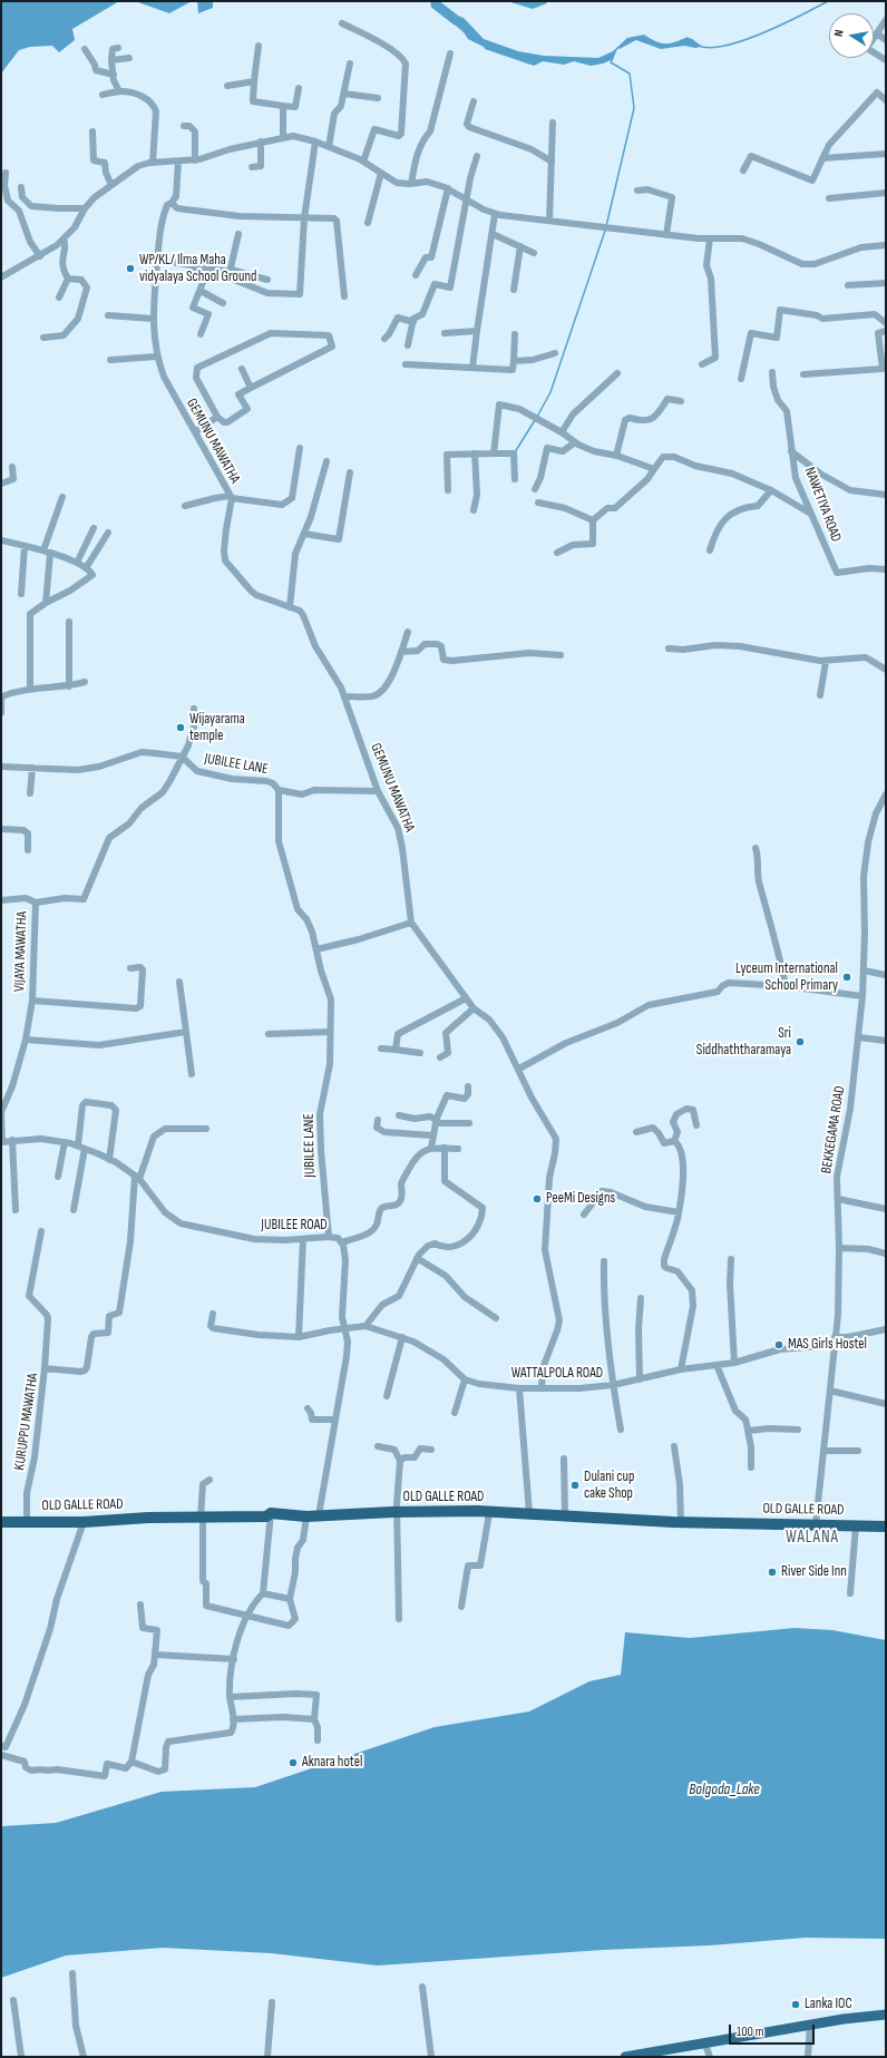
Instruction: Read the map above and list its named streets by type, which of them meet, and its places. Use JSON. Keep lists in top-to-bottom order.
{
  "streets": {
    "highway": ["OLD GALLE ROAD"],
    "street": [
      "GEMUNU MAWATHA",
      "NAWETIYA ROAD",
      "JUBILEE LANE",
      "VIJAYA MAWATHA",
      "BEKKEGAMA ROAD",
      "JUBILEE ROAD",
      "WATTALPOLA ROAD",
      "KURUPPU MAWATHA"
    ]
  },
  "crossings": [
    ["GEMUNU MAWATHA", "WATTALPOLA ROAD"],
    ["JUBILEE LANE", "JUBILEE ROAD"],
    ["VIJAYA MAWATHA", "JUBILEE ROAD"],
    ["BEKKEGAMA ROAD", "WATTALPOLA ROAD"],
    ["BEKKEGAMA ROAD", "OLD GALLE ROAD"],
    ["JUBILEE ROAD", "WATTALPOLA ROAD"],
    ["JUBILEE ROAD", "KURUPPU MAWATHA"],
    ["JUBILEE ROAD", "OLD GALLE ROAD"],
    ["KURUPPU MAWATHA", "OLD GALLE ROAD"]
  ],
  "districts": ["WALANA"],
  "water": ["Bolgoda_Lake"],
  "places": [
    "WP/KL/ Ilma Maha vidyalaya School Ground",
    "Wijayarama temple",
    "Lyceum International School Primary",
    "Sri Siddhaththaramaya",
    "PeeMi Designs",
    "MAS Girls Hostel",
    "Dulani cup cake Shop",
    "River Side Inn",
    "Aknara hotel",
    "Lanka IOC"
  ],
  "scale_bar": "100 m",
  "north": "left"
}
